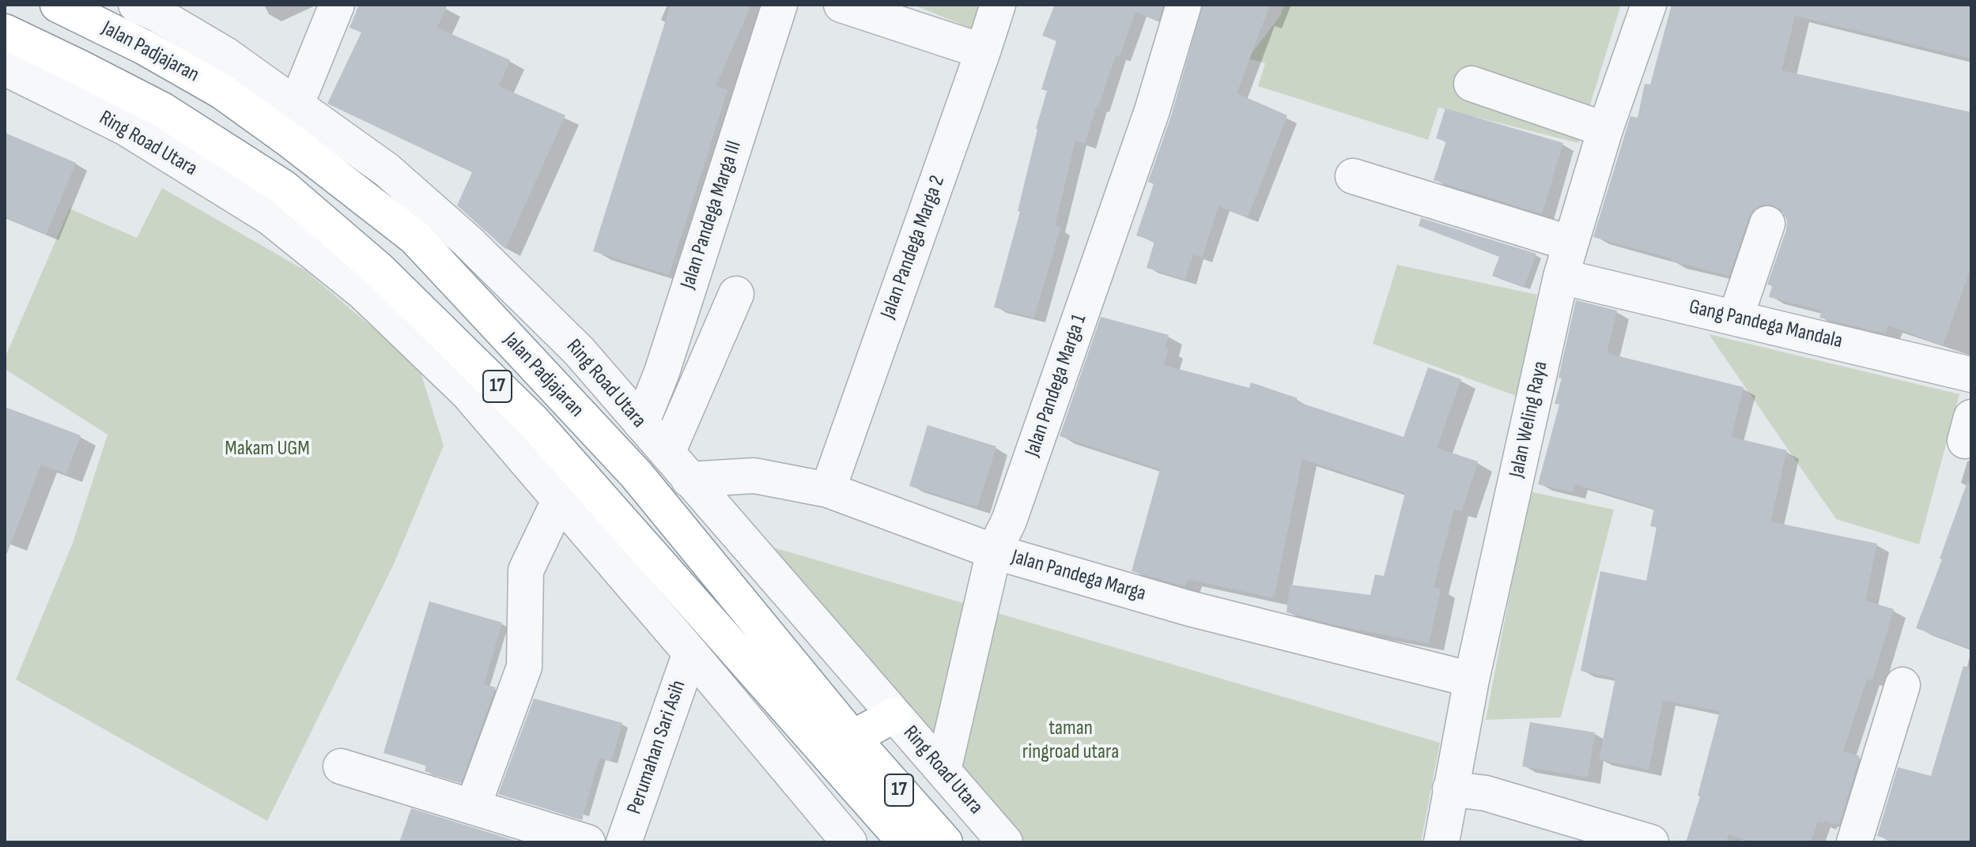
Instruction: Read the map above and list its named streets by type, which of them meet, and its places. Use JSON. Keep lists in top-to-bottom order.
{
  "streets": {
    "highway": ["Jalan Padjajaran", "17"],
    "street": [
      "Ring Road Utara",
      "Jalan Pandega Marga III",
      "Jalan Pandega Marga 2",
      "Gang Pandega Mandala",
      "Jalan Pandega Marga 1",
      "Jalan Weling Raya",
      "Jalan Pandega Marga",
      "Perumahan Sari Asih"
    ]
  },
  "crossings": [
    ["Ring Road Utara", "Jalan Pandega Marga III"],
    ["Ring Road Utara", "Jalan Pandega Marga 1"],
    ["Ring Road Utara", "Jalan Pandega Marga"],
    ["Ring Road Utara", "Perumahan Sari Asih"],
    ["Jalan Pandega Marga 2", "Jalan Pandega Marga"],
    ["Gang Pandega Mandala", "Jalan Weling Raya"],
    ["Jalan Pandega Marga 1", "Jalan Pandega Marga"],
    ["Jalan Weling Raya", "Jalan Pandega Marga"]
  ],
  "parks": ["Makam UGM", "taman ringroad utara"]
}
